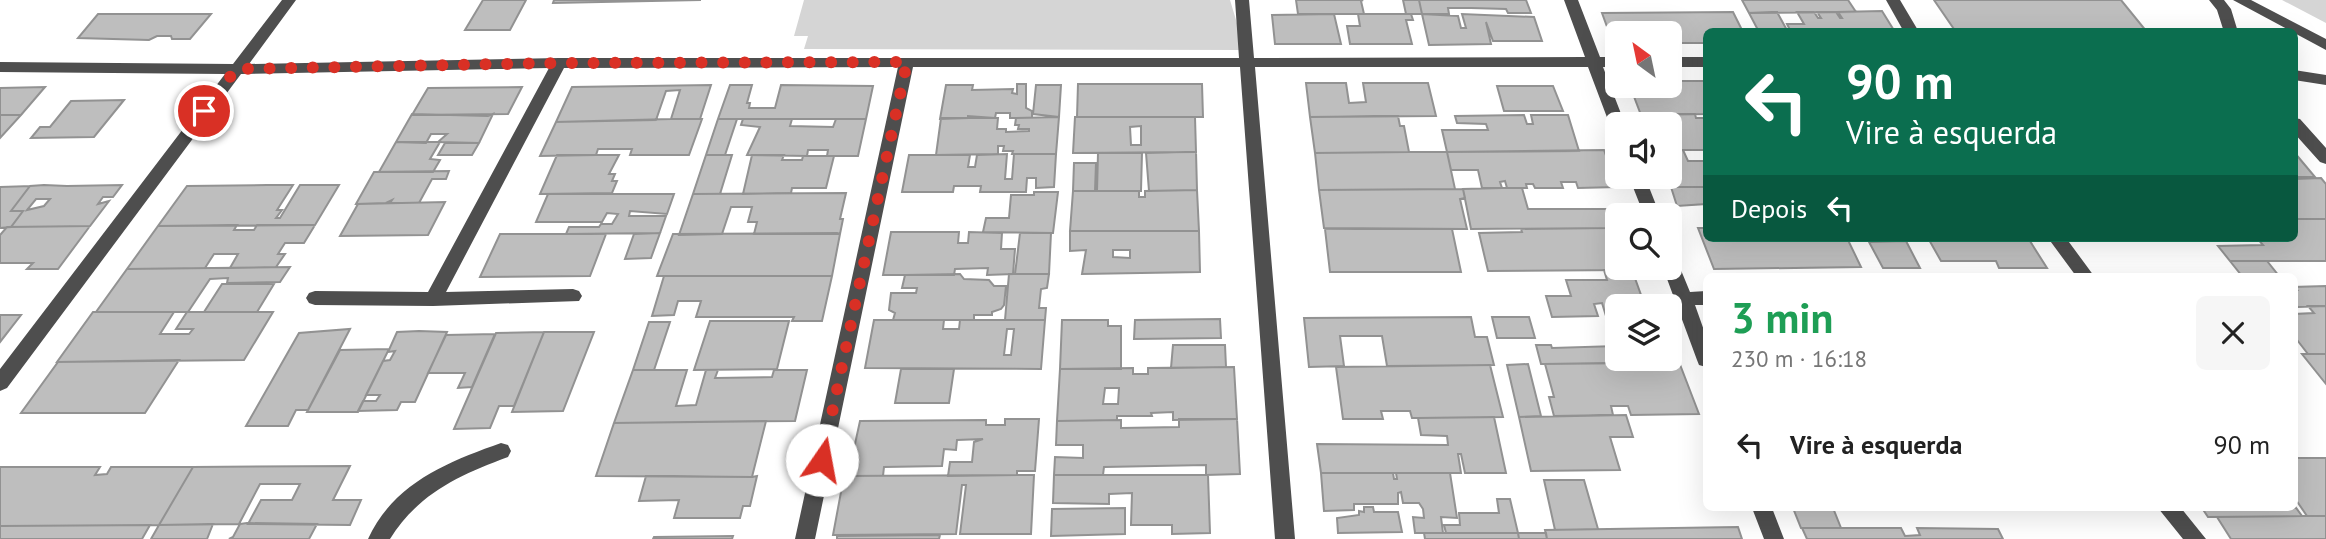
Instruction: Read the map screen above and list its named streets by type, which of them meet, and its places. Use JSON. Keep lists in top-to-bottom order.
{
  "north": "top left",
  "page": {
    "turn": ["90 m", "Vire à esquerda"],
    "then": "Depois",
    "heading": ["3 min", "230 m · 16:18"],
    "list": [
      {
        "name": "Vire à esquerda",
        "value": "90 m"
      }
    ]
  }
}
